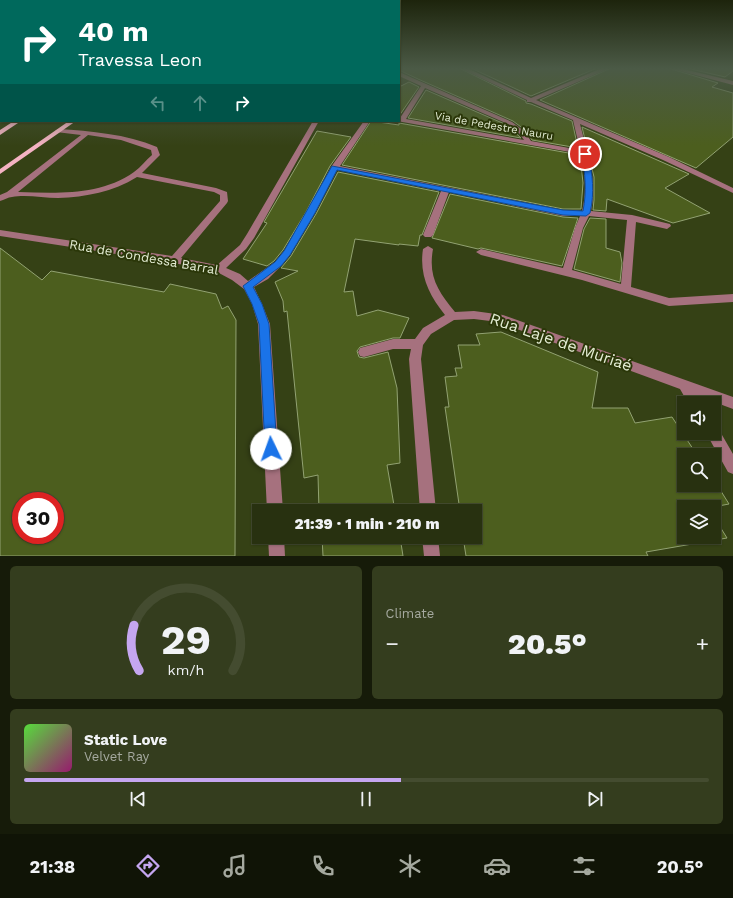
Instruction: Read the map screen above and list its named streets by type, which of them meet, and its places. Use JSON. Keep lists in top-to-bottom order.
{
  "streets": {
    "street": ["Via de Pedestre Nauru", "Rua de Condessa Barral", "Rua Laje de Muriaé"]
  },
  "page": {
    "turn": ["40 m", "Travessa Leon"],
    "limit": "30",
    "trip": "21:39 · 1 min · 210 m",
    "tile": "Climate",
    "heat": ["−", "20.5°", "+"],
    "song": ["Static Love", "Velvet Ray"],
    "tabs": ["21:38", "20.5°"],
    "gauge": ["29", "km/h"]
  }
}
